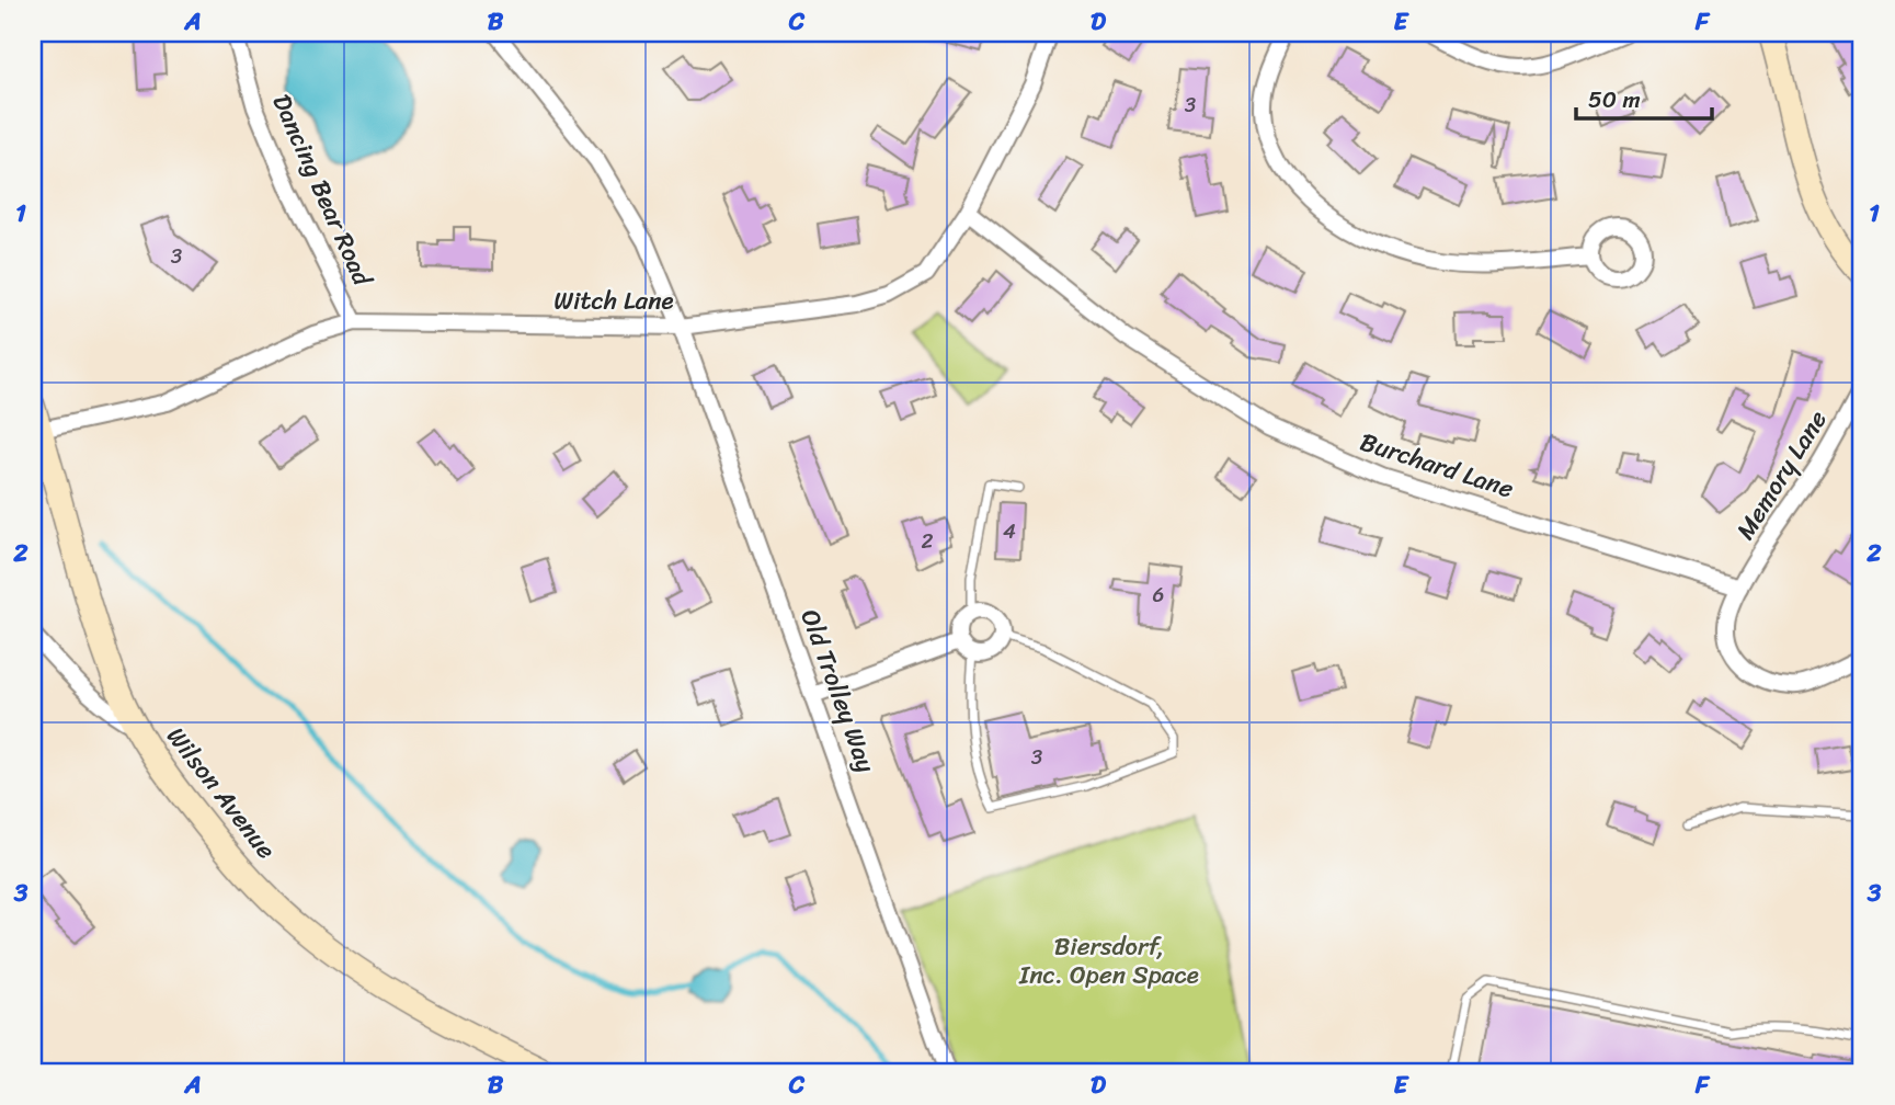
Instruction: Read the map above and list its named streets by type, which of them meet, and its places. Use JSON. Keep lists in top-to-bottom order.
{
  "streets": {
    "main road": ["Wilson Avenue"],
    "street": [
      "Dancing Bear Road",
      "Witch Lane",
      "Burchard Lane",
      "Memory Lane",
      "Old Trolley Way"
    ]
  },
  "crossings": [
    ["Dancing Bear Road", "Witch Lane"],
    ["Witch Lane", "Burchard Lane"],
    ["Witch Lane", "Old Trolley Way"],
    ["Witch Lane", "Wilson Avenue"],
    ["Burchard Lane", "Memory Lane"]
  ],
  "parks": ["Biersdorf, Inc. Open Space"],
  "house_numbers": [
    "3",
    "3",
    "4",
    "2",
    "6",
    "3"
  ],
  "scale_bar": "50 m",
  "grid": {
    "columns": [
      "A",
      "B",
      "C",
      "D",
      "E",
      "F"
    ],
    "rows": ["1", "2", "3"]
  }
}
